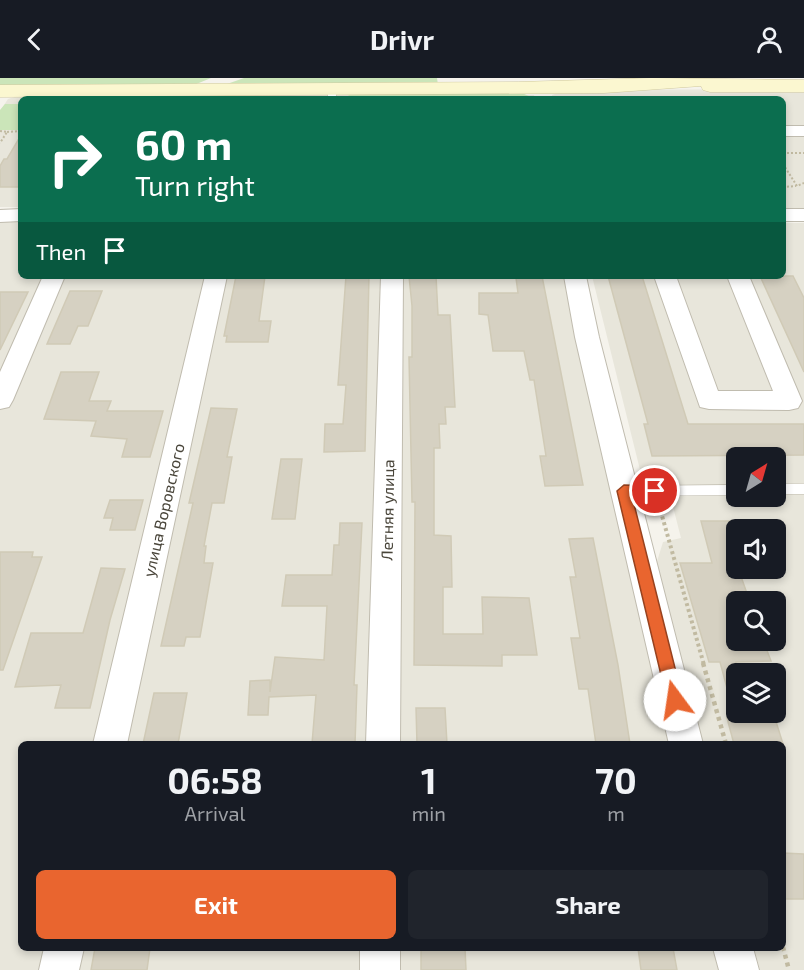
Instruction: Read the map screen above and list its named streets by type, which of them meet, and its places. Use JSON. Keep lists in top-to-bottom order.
{
  "streets": {
    "street": ["улица Воровского", "Летняя улица"]
  },
  "north": "top right",
  "page": {
    "header": "Drivr",
    "turn": ["60 m", "Turn right"],
    "then": "Then",
    "eta": [
      "06:58",
      "Arrival",
      "1",
      "min",
      "70",
      "m"
    ],
    "buttons": ["Exit", "Share"]
  }
}
